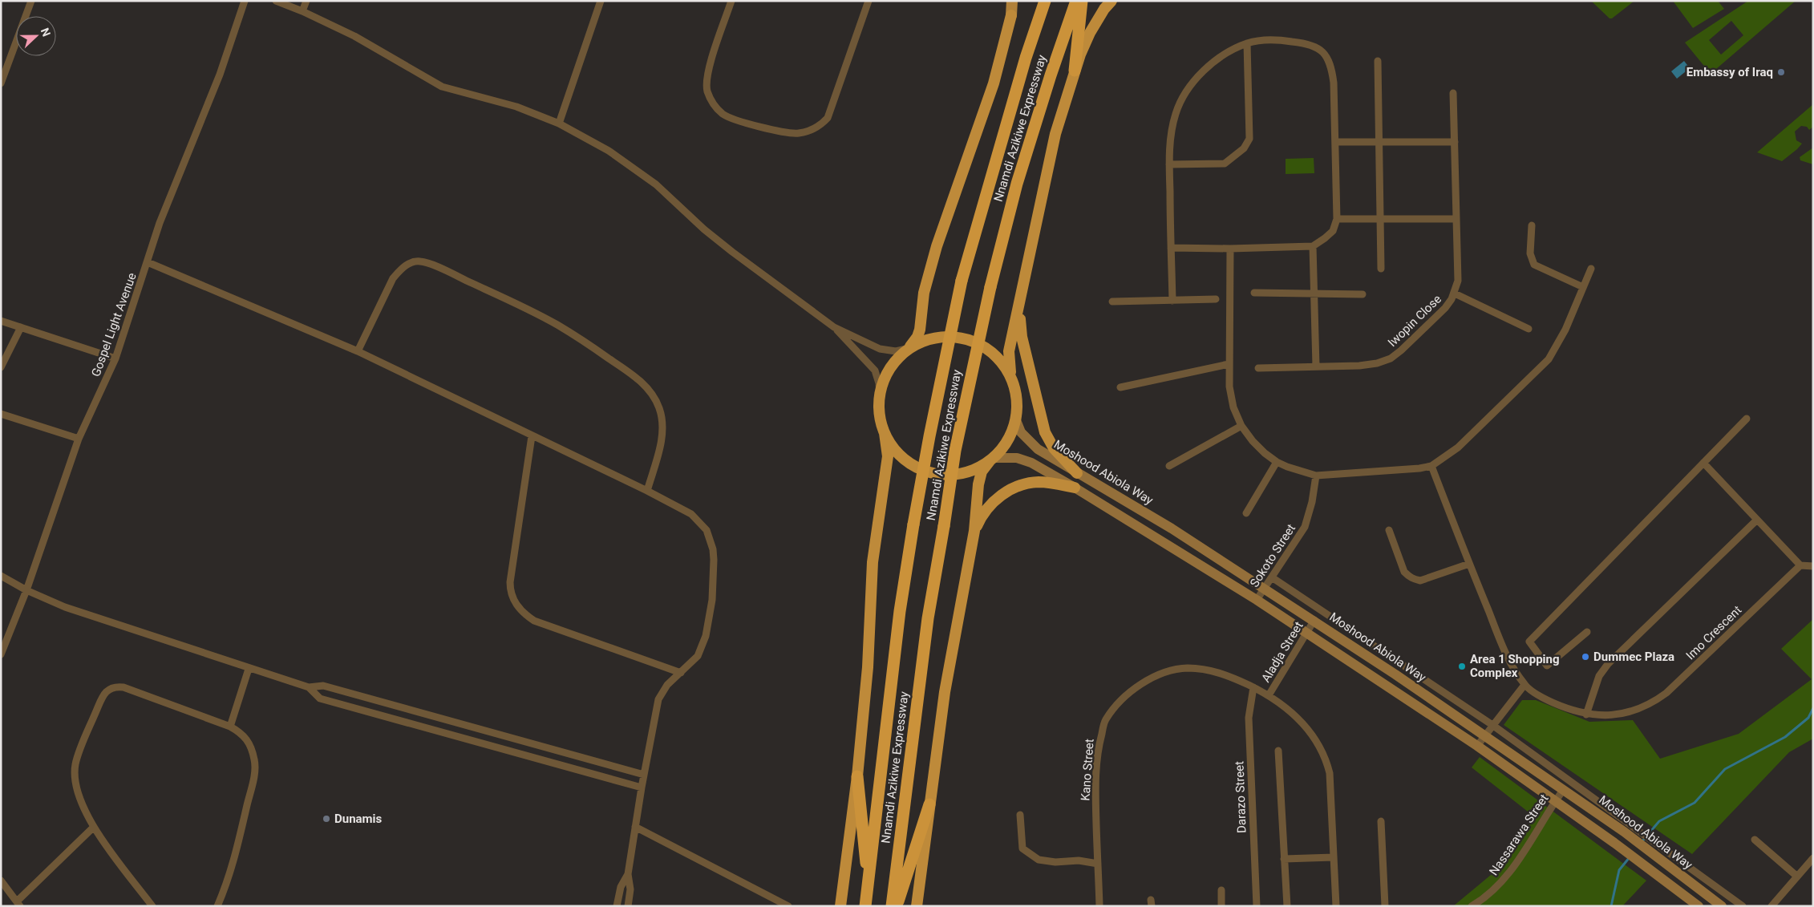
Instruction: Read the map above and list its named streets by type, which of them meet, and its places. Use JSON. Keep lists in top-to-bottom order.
{
  "streets": {
    "highway": ["Nnamdi Azikiwe Expressway"],
    "main road": ["Moshood Abiola Way"],
    "street": [
      "Iwopin Close",
      "Gospel Light Avenue",
      "Sokoto Street",
      "Imo Crescent",
      "Aladja Street",
      "Kano Street",
      "Darazo Street",
      "Nassarawa Street"
    ]
  },
  "crossings": [
    ["Moshood Abiola Way", "Sokoto Street"],
    ["Moshood Abiola Way", "Aladja Street"],
    ["Moshood Abiola Way", "Nassarawa Street"],
    ["Aladja Street", "Kano Street"],
    ["Kano Street", "Darazo Street"]
  ],
  "places": [
    "Embassy of Iraq",
    "Dummec Plaza",
    "Area 1 Shopping Complex",
    "Dunamis"
  ],
  "north": "right"
}
